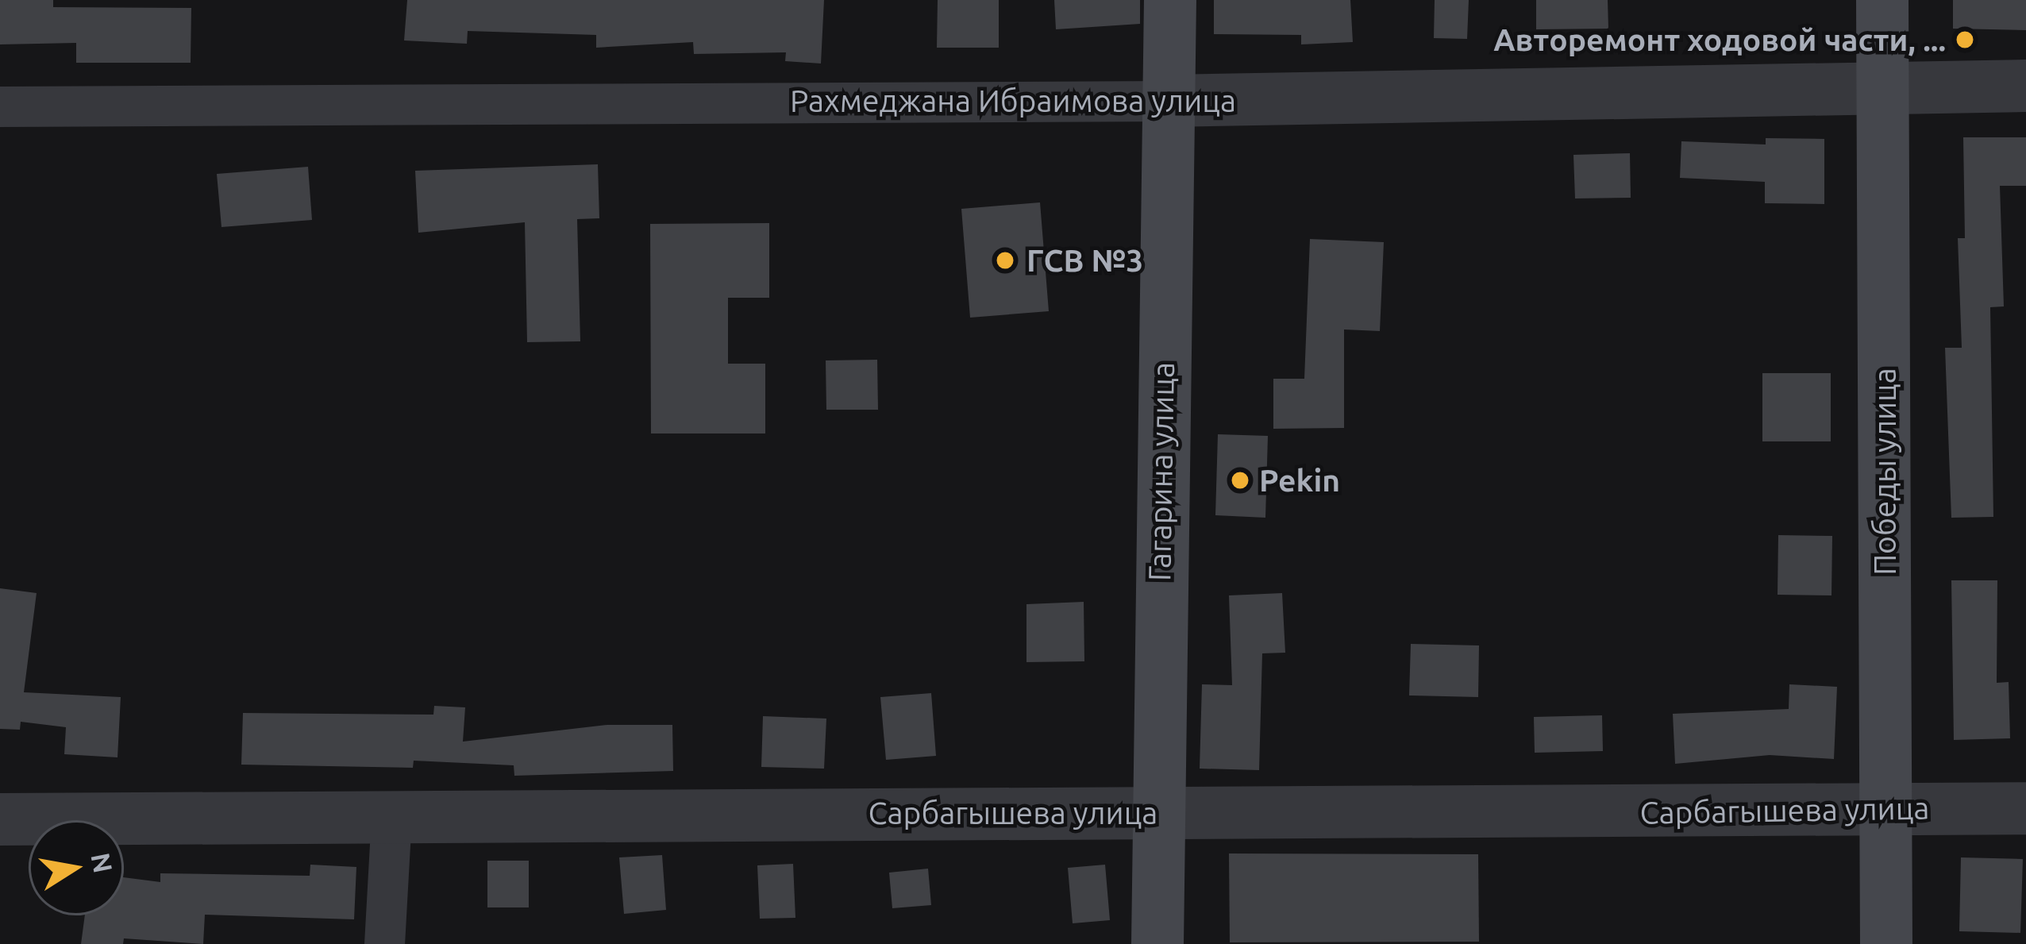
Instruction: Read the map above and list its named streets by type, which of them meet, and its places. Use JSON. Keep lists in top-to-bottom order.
{
  "streets": {
    "main road": ["Гагарина улица", "Победы улица"],
    "street": ["Рахмеджана Ибраимова улица", "Сарбагышева улица"]
  },
  "crossings": [
    ["Рахмеджана Ибраимова улица", "Гагарина улица"],
    ["Рахмеджана Ибраимова улица", "Победы улица"],
    ["Гагарина улица", "Сарбагышева улица"],
    ["Победы улица", "Сарбагышева улица"]
  ],
  "places": ["Авторемонт ходовой части, ...", "ГСВ №3", "Pekin"],
  "north": "right"
}
